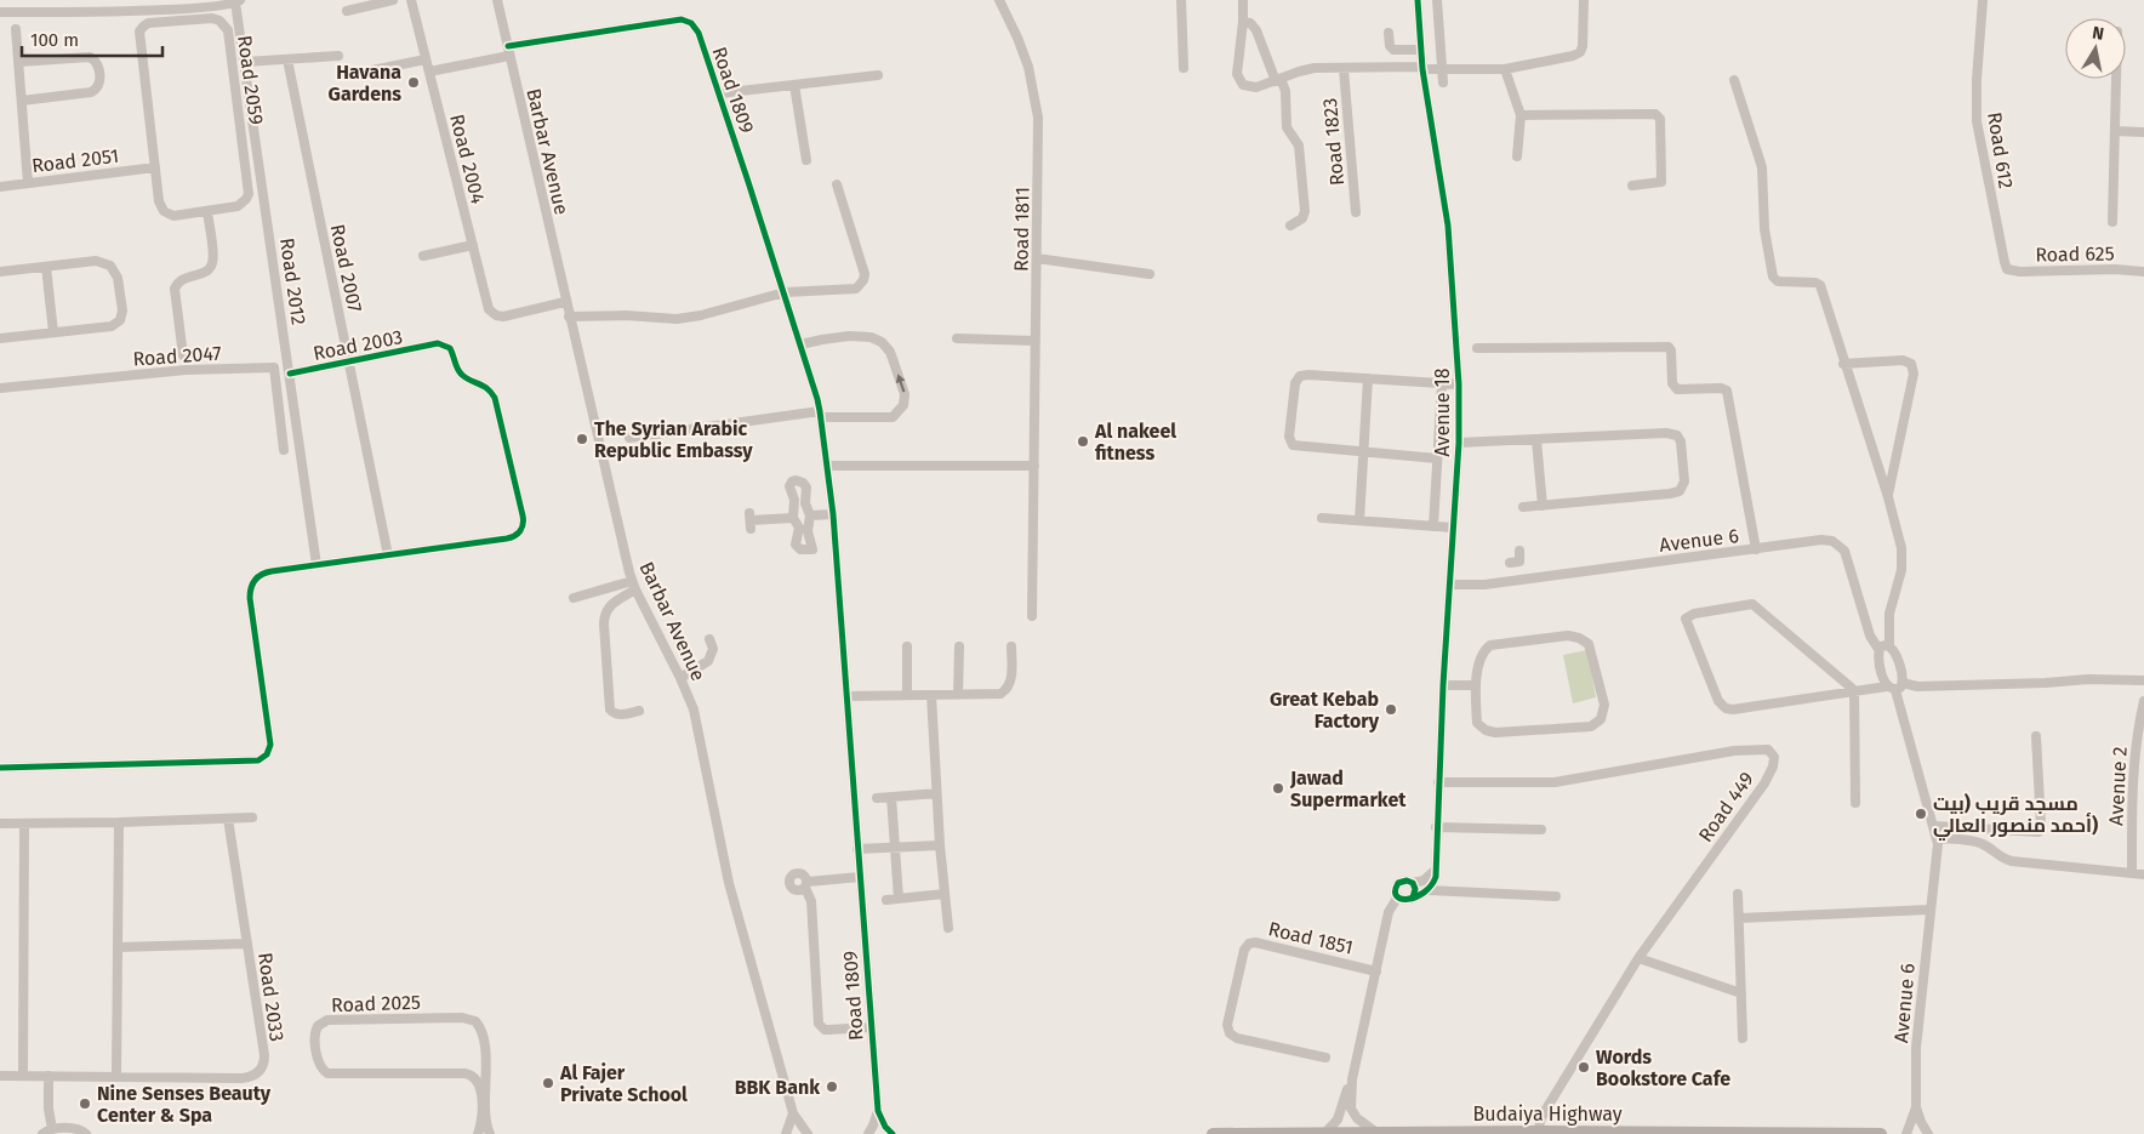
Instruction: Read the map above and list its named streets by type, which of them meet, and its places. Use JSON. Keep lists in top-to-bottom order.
{
  "streets": {
    "main road": ["Budaiya Highway"],
    "street": [
      "Road 2059",
      "Road 1809",
      "Road 1823",
      "Road 612",
      "Barbar Avenue",
      "Road 2004",
      "Road 2051",
      "Road 1811",
      "Road 625",
      "Road 2007",
      "Road 2012",
      "Road 2003",
      "Road 2047",
      "Avenue 18",
      "Avenue 6",
      "Avenue 2",
      "Road 449",
      "Road 1851",
      "Road 2033",
      "Road 2025"
    ]
  },
  "crossings": [
    ["Road 2059", "Road 2051"],
    ["Road 1809", "Barbar Avenue"],
    ["Road 612", "Road 625"],
    ["Barbar Avenue", "Road 2004"],
    ["Road 2007", "Road 2003"],
    ["Road 2012", "Road 2003"],
    ["Avenue 18", "Avenue 6"],
    ["Avenue 18", "Road 449"],
    ["Road 449", "Budaiya Highway"]
  ],
  "places": [
    "Havana Gardens",
    "The Syrian Arabic Republic Embassy",
    "Al nakeel fitness",
    "Great Kebab Factory",
    "Jawad Supermarket",
    "مسجد قريب (بيت أحمد منصور العالي)",
    "Words Bookstore Cafe",
    "Al Fajer Private School",
    "BBK Bank",
    "Nine Senses Beauty Center & Spa"
  ],
  "scale_bar": "100 m",
  "north": "top"
}
